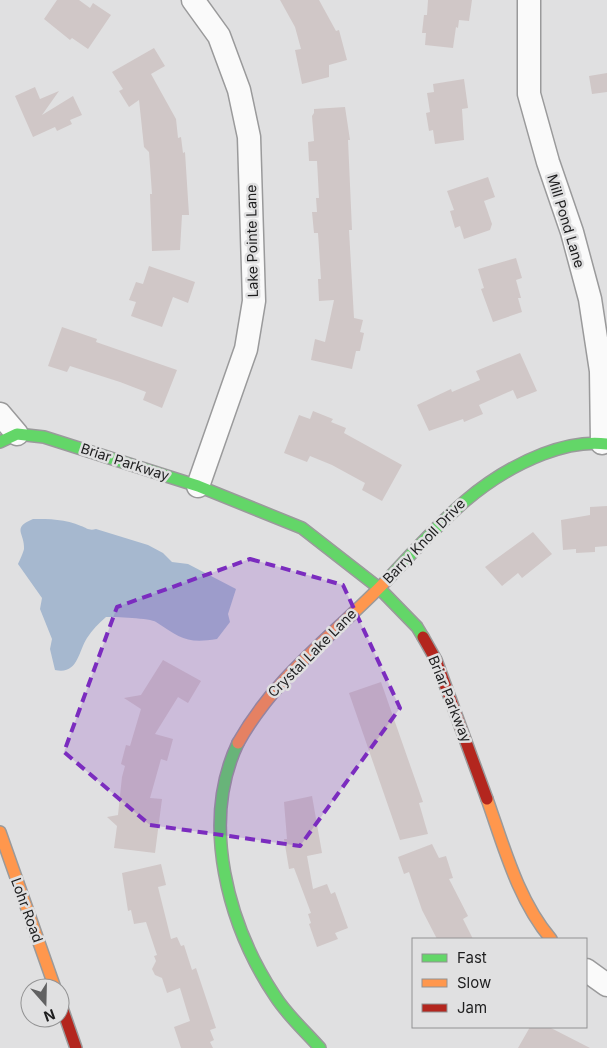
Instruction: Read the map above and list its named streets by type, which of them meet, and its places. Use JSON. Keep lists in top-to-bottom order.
{
  "streets": {
    "street": [
      "Mill Pond Lane",
      "Lake Pointe Lane",
      "Briar Parkway",
      "Barry Knoll Drive",
      "Crystal Lake Lane",
      "Lohr Road"
    ]
  },
  "crossings": [
    ["Mill Pond Lane", "Barry Knoll Drive"],
    ["Lake Pointe Lane", "Briar Parkway"],
    ["Briar Parkway", "Barry Knoll Drive"],
    ["Briar Parkway", "Crystal Lake Lane"],
    ["Barry Knoll Drive", "Crystal Lake Lane"]
  ],
  "legend": ["Fast", "Slow", "Jam"],
  "north": "bottom"
}
